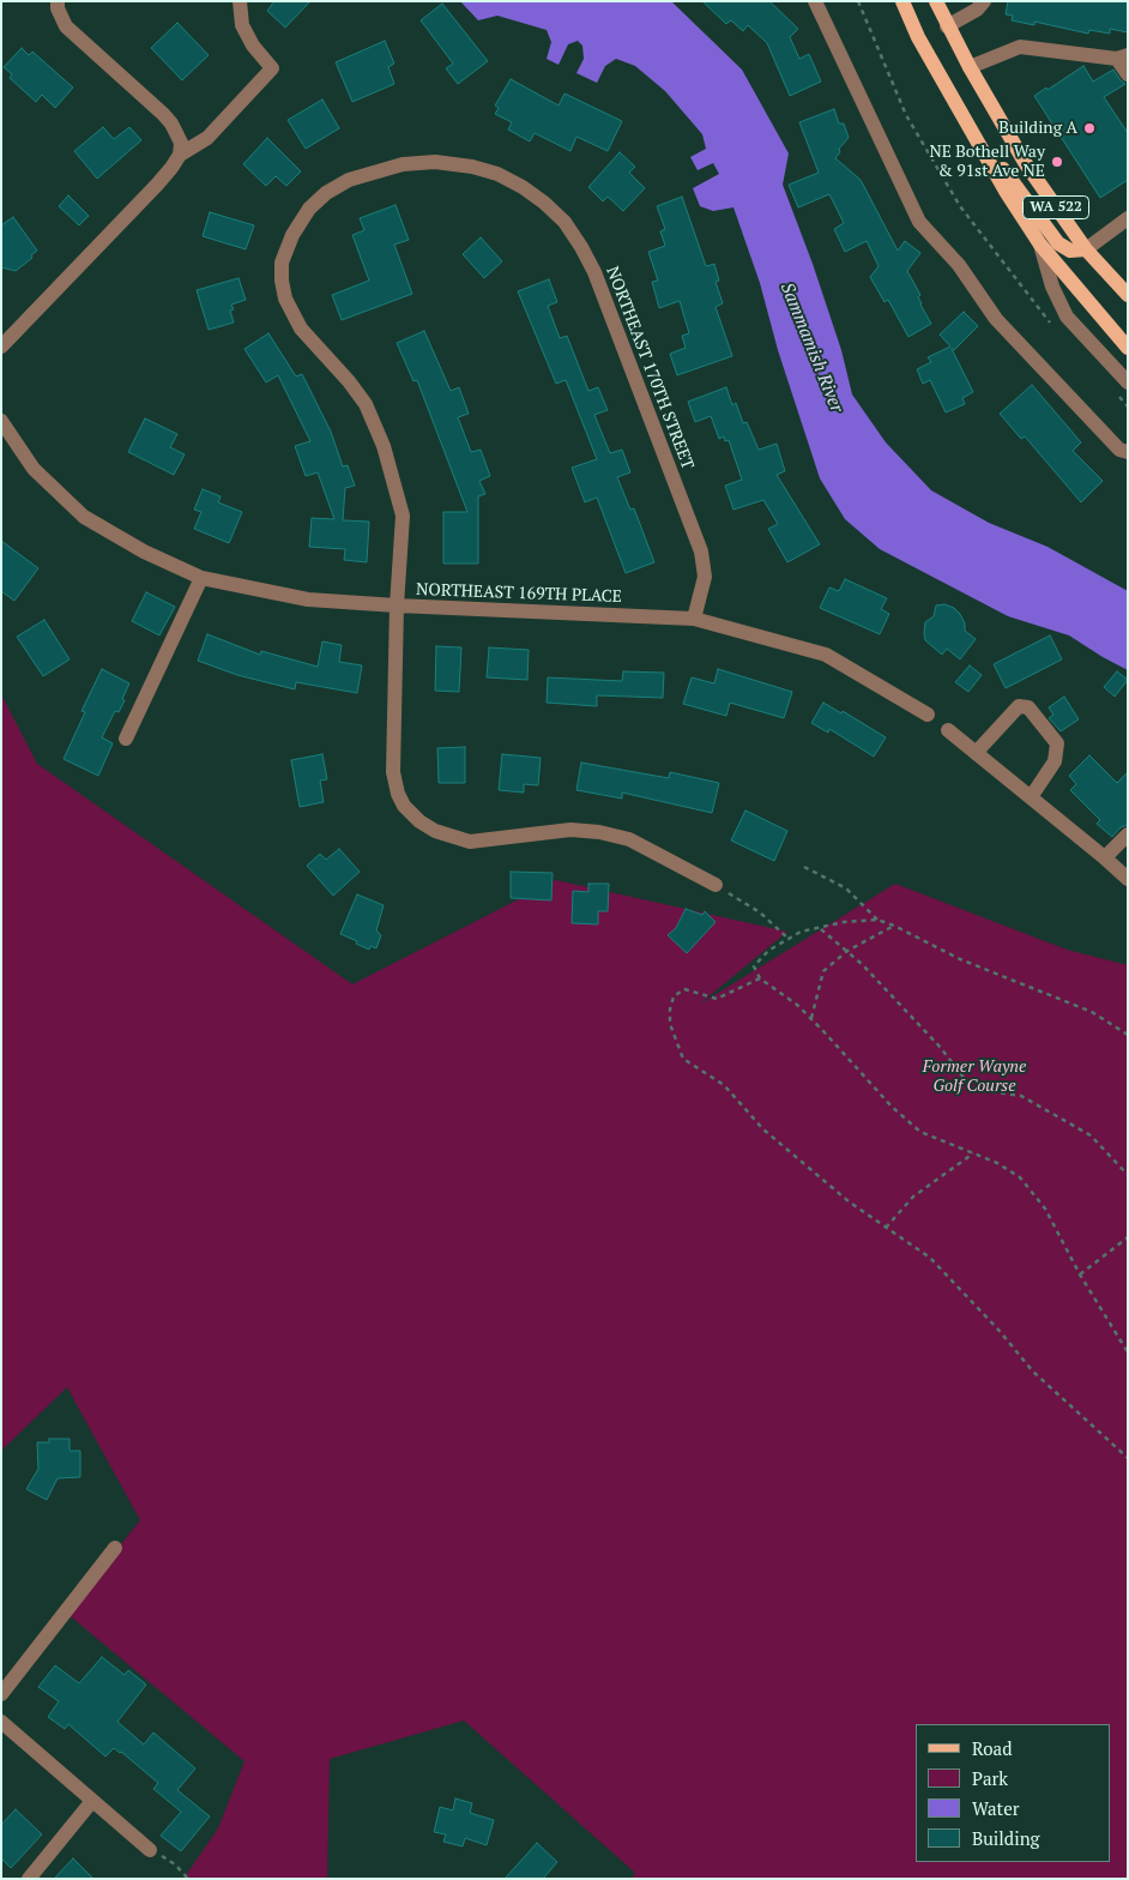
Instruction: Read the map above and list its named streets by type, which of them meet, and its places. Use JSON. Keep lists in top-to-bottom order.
{
  "streets": {
    "main road": ["WA 522"],
    "street": ["NORTHEAST 170TH STREET", "NORTHEAST 169TH PLACE"]
  },
  "crossings": [
    ["NORTHEAST 170TH STREET", "NORTHEAST 169TH PLACE"]
  ],
  "water": ["Sammamish River"],
  "parks": ["Former Wayne Golf Course"],
  "places": ["Building A", "NE Bothell Way & 91st Ave NE"],
  "legend": [
    "Road",
    "Park",
    "Water",
    "Building"
  ]
}
